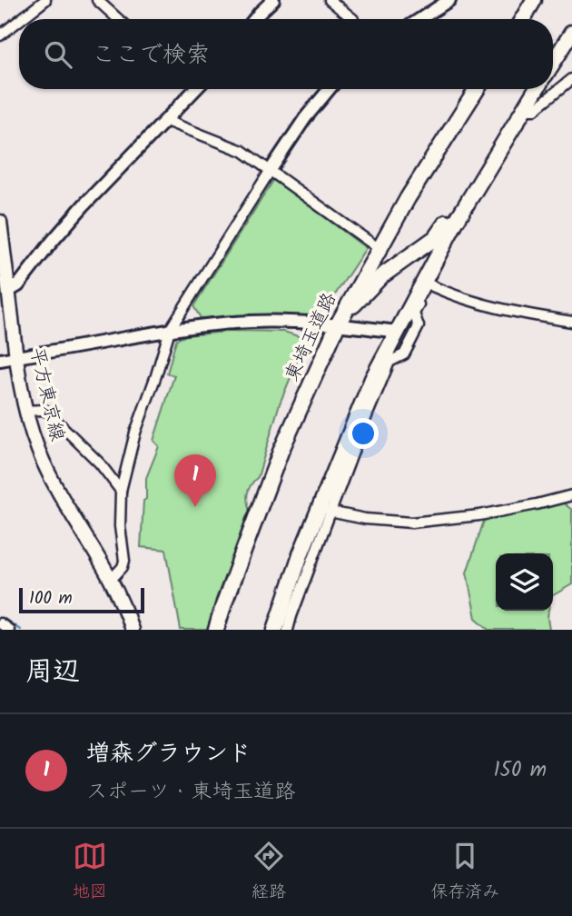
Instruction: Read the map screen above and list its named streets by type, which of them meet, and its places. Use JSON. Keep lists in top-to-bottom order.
{
  "streets": {
    "highway": ["東埼玉道路"],
    "main road": ["平方東京線"]
  },
  "scale_bar": "100 m",
  "page": {
    "search": "ここで検索",
    "pins": "1",
    "scale": "100 m",
    "heading": "周辺",
    "list": [
      {
        "mark": "1",
        "name": "増森グラウンド",
        "note": "スポーツ · 東埼玉道路",
        "value": "150 m"
      }
    ],
    "nav": ["地図", "経路", "保存済み"]
  }
}
